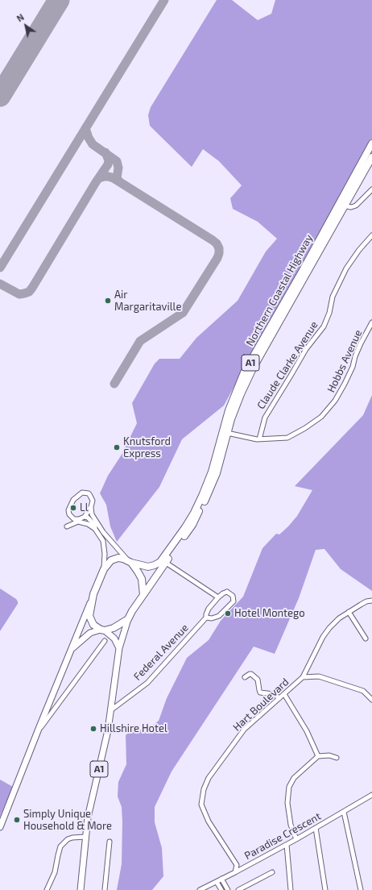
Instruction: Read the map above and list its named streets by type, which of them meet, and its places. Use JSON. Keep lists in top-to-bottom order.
{
  "streets": {
    "highway": ["Northern Coastal Highway", "A1"],
    "street": [
      "Hobbs Avenue",
      "Claude Clarke Avenue",
      "Federal Avenue",
      "Hart Boulevard",
      "Paradise Crescent"
    ]
  },
  "crossings": [
    ["Northern Coastal Highway", "Hobbs Avenue"],
    ["Northern Coastal Highway", "A1"],
    ["Hobbs Avenue", "Claude Clarke Avenue"],
    ["A1", "Federal Avenue"],
    ["Hart Boulevard", "Paradise Crescent"]
  ],
  "places": [
    "Air Margaritaville",
    "Knutsford Express",
    "Ll",
    "Hotel Montego",
    "Hillshire Hotel",
    "Simply Unique Household & More"
  ],
  "north": "top left"
}
